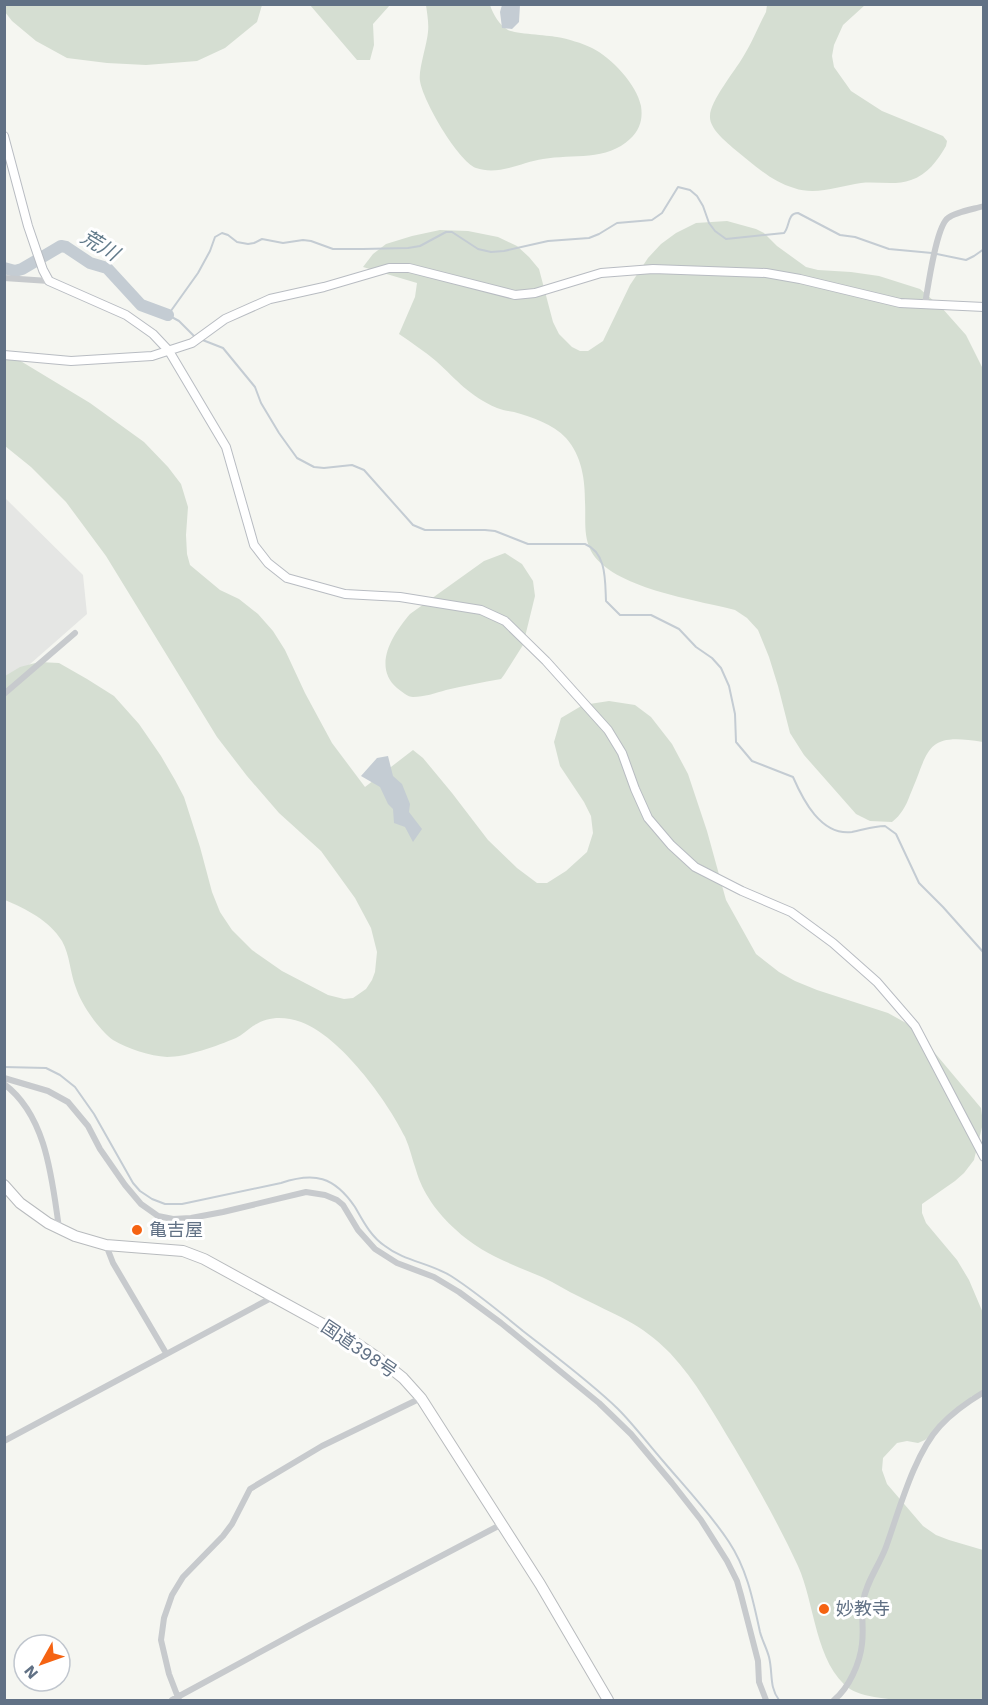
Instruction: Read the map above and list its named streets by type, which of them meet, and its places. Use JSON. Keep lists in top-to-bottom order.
{
  "streets": {
    "highway": ["国道398号"]
  },
  "water": ["荒川"],
  "places": ["亀吉屋", "妙教寺"],
  "north": "bottom left"
}
